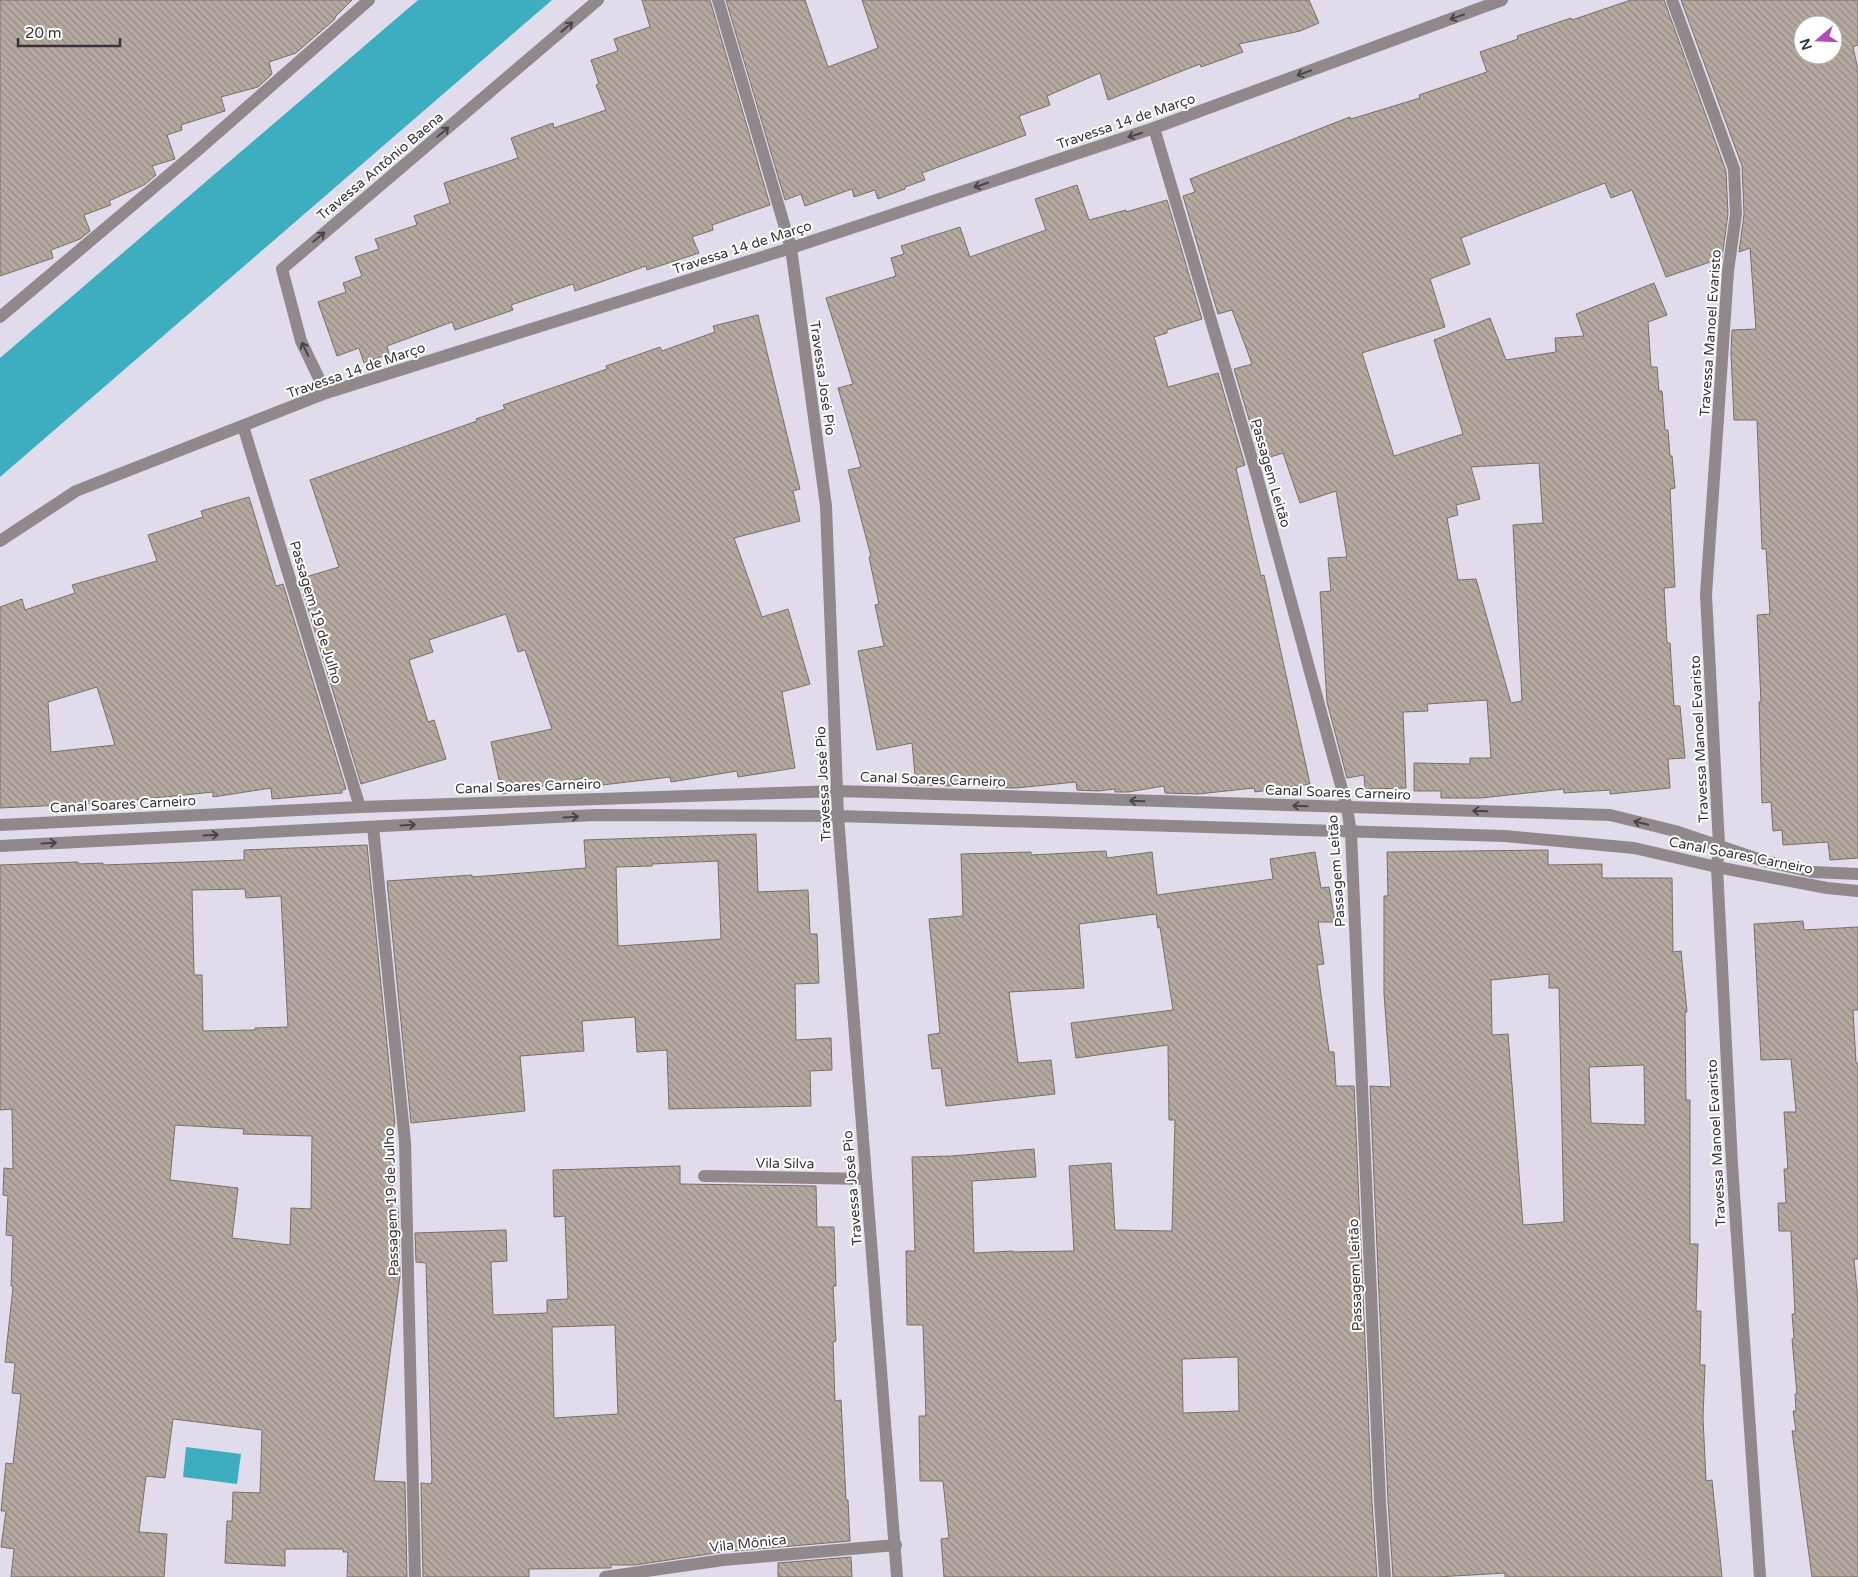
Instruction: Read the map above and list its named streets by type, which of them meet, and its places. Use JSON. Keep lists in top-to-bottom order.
{
  "streets": {
    "street": [
      "Travessa 14 de Março",
      "Travessa Antônio Baena",
      "Travessa Manoel Evaristo",
      "Travessa José Pio",
      "Passagem Leitão",
      "Passagem 19 de Julho",
      "Canal Soares Carneiro",
      "Vila Silva",
      "Vila Mônica"
    ]
  },
  "crossings": [
    ["Travessa 14 de Março", "Travessa Antônio Baena"],
    ["Travessa 14 de Março", "Travessa José Pio"],
    ["Travessa 14 de Março", "Passagem Leitão"],
    ["Travessa 14 de Março", "Passagem 19 de Julho"],
    ["Travessa Manoel Evaristo", "Canal Soares Carneiro"],
    ["Travessa José Pio", "Canal Soares Carneiro"],
    ["Travessa José Pio", "Vila Silva"],
    ["Travessa José Pio", "Vila Mônica"],
    ["Passagem Leitão", "Canal Soares Carneiro"],
    ["Passagem 19 de Julho", "Canal Soares Carneiro"]
  ],
  "one_way": ["Travessa 14 de Março", "Travessa Antônio Baena"],
  "scale_bar": "20 m",
  "north": "left"
}
